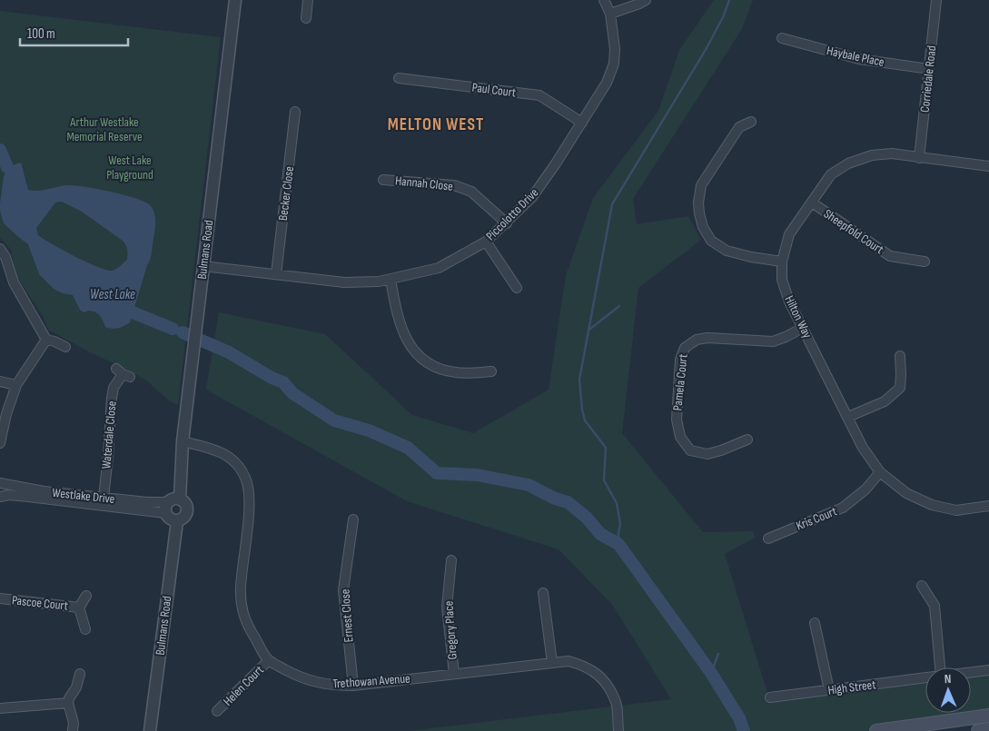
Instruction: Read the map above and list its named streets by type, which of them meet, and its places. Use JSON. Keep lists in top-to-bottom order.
{
  "streets": {
    "street": [
      "Haybale Place",
      "Corriedale Road",
      "Paul Court",
      "Hannah Close",
      "Becker Close",
      "Piccolotto Drive",
      "Sheepfold Court",
      "Bulmans Road",
      "Hilton Way",
      "Pamela Court",
      "Waterdale Close",
      "Westlake Drive",
      "Kris Court",
      "Pascoe Court",
      "Ernest Close",
      "Gregory Place",
      "Trethowan Avenue",
      "Helen Court",
      "High Street"
    ]
  },
  "crossings": [
    ["Haybale Place", "Corriedale Road"],
    ["Corriedale Road", "Hilton Way"],
    ["Paul Court", "Piccolotto Drive"],
    ["Hannah Close", "Piccolotto Drive"],
    ["Becker Close", "Piccolotto Drive"],
    ["Piccolotto Drive", "Bulmans Road"],
    ["Sheepfold Court", "Hilton Way"],
    ["Bulmans Road", "Westlake Drive"],
    ["Bulmans Road", "Trethowan Avenue"],
    ["Hilton Way", "Pamela Court"],
    ["Hilton Way", "Kris Court"],
    ["Waterdale Close", "Westlake Drive"],
    ["Ernest Close", "Trethowan Avenue"],
    ["Gregory Place", "Trethowan Avenue"],
    ["Trethowan Avenue", "Helen Court"]
  ],
  "districts": ["MELTON WEST"],
  "water": ["West Lake"],
  "parks": ["Arthur Westlake Memorial Reserve", "West Lake Playground"],
  "scale_bar": "100 m",
  "north": "top"
}
